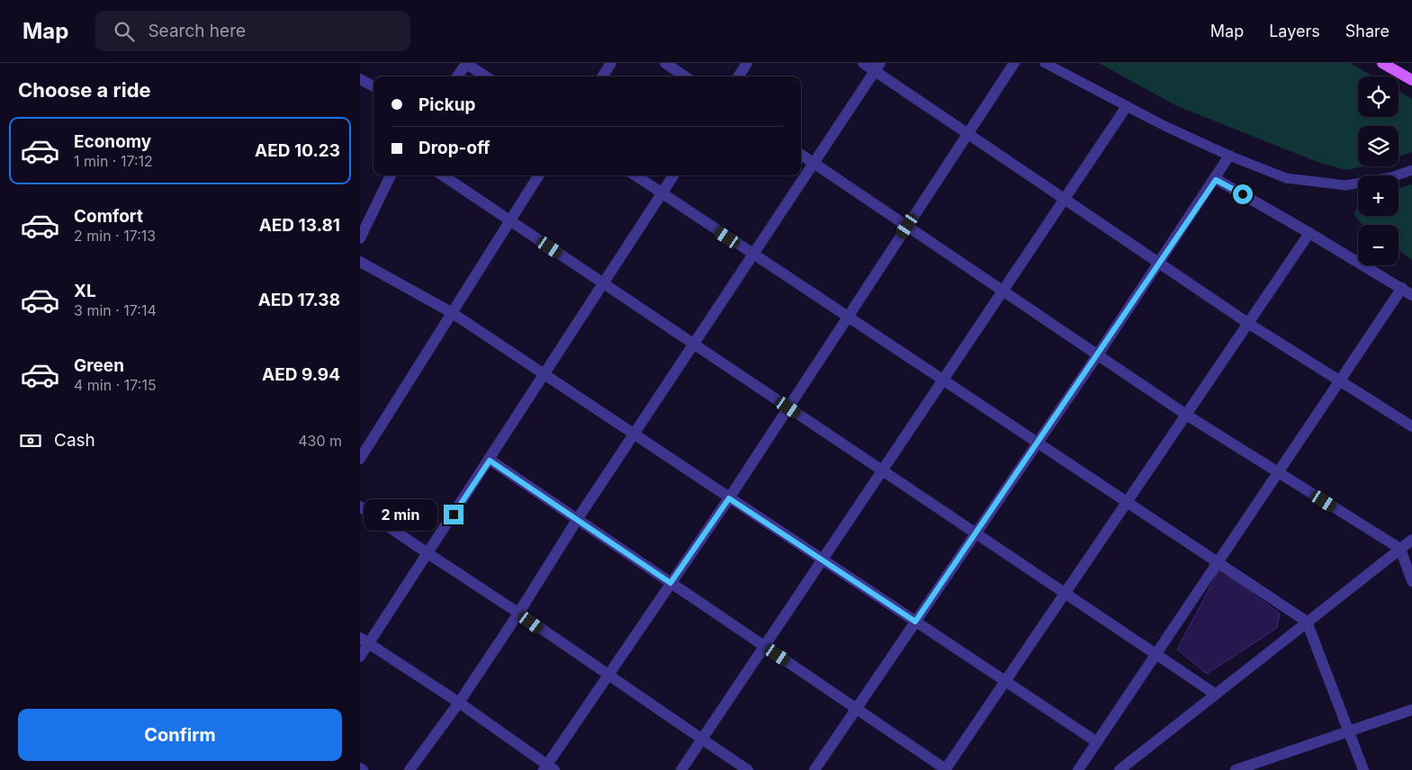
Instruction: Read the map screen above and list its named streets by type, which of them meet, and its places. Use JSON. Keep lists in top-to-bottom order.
{
  "page": {
    "header": "Map",
    "search": "Search here",
    "nav": ["Map", "Layers", "Share"],
    "heading": "Choose a ride",
    "map_buttons": ["+", "−"],
    "banner": ["Pickup", "Drop-off"],
    "list": [
      {
        "name": "Economy",
        "note": "1 min · 17:12",
        "value": "AED 10.23"
      },
      {
        "name": "Comfort",
        "note": "2 min · 17:13",
        "value": "AED 13.81"
      },
      {
        "name": "XL",
        "note": "3 min · 17:14",
        "value": "AED 17.38"
      },
      {
        "name": "Green",
        "note": "4 min · 17:15",
        "value": "AED 9.94"
      }
    ],
    "pay": ["Cash", "430 m"],
    "bubble": "2 min",
    "buttons": "Confirm"
  }
}
